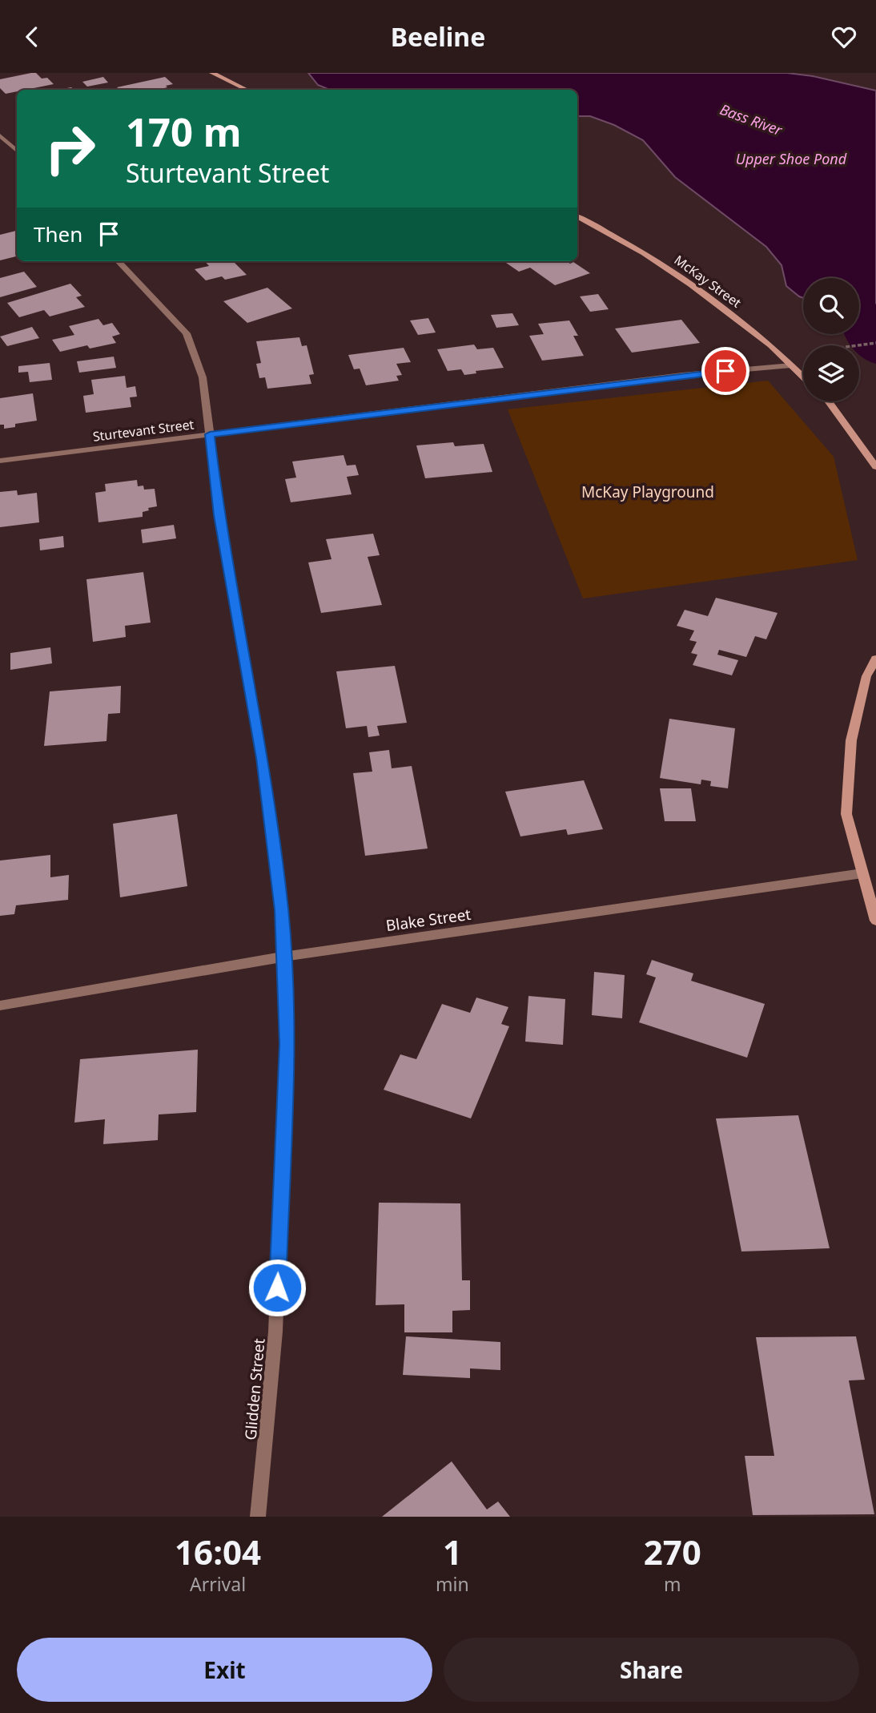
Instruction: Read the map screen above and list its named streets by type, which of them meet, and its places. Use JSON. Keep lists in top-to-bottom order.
{
  "streets": {
    "main road": ["McKay Street"],
    "street": ["Sturtevant Street", "Blake Street", "Glidden Street"]
  },
  "crossings": [
    ["McKay Street", "Sturtevant Street"],
    ["Sturtevant Street", "Glidden Street"],
    ["Blake Street", "Glidden Street"]
  ],
  "water": ["Bass River", "Upper Shoe Pond"],
  "parks": ["McKay Playground"],
  "page": {
    "header": "Beeline",
    "turn": ["170 m", "Sturtevant Street"],
    "then": "Then",
    "eta": [
      "16:04",
      "Arrival",
      "1",
      "min",
      "270",
      "m"
    ],
    "buttons": ["Exit", "Share"]
  }
}
